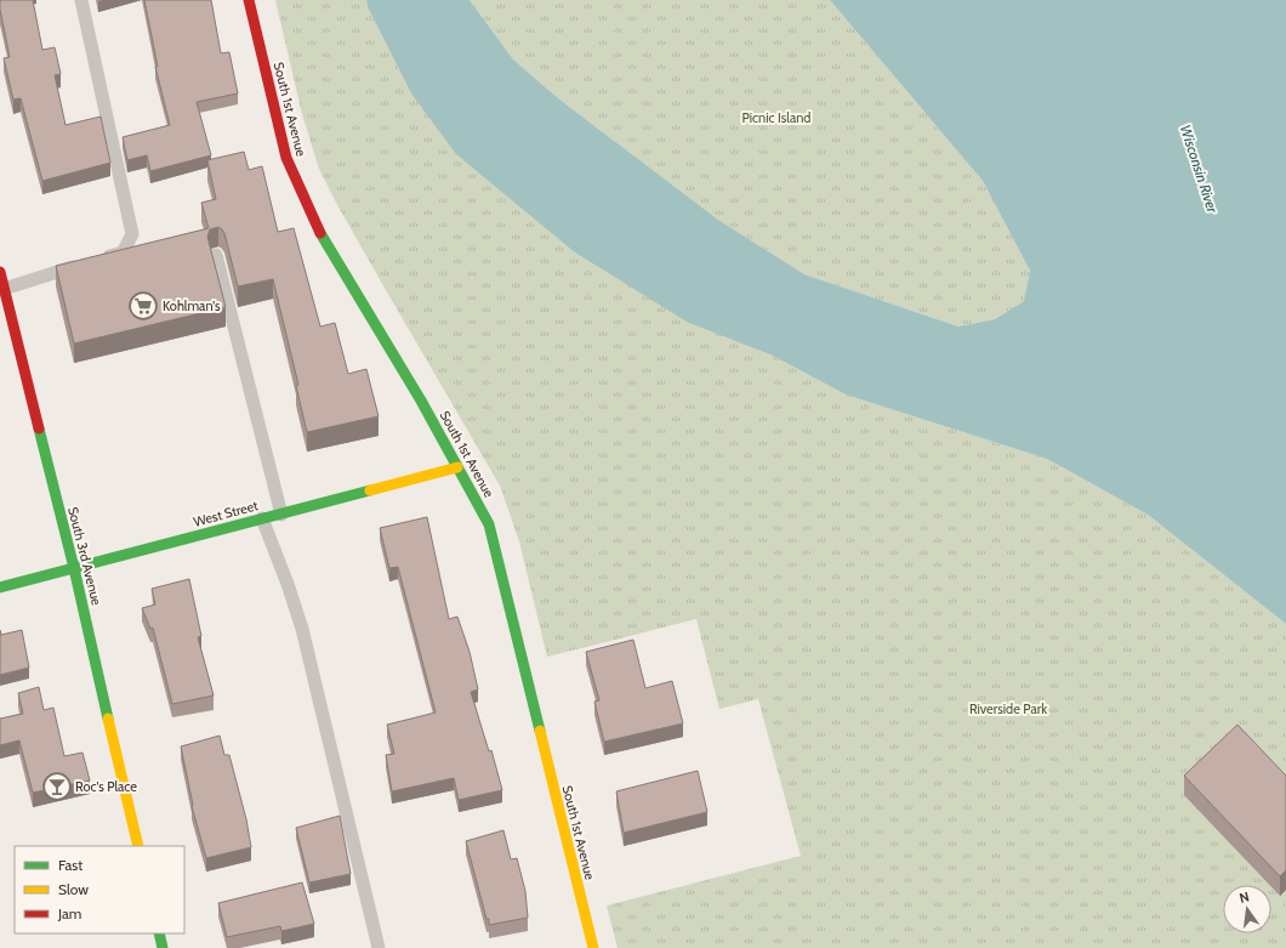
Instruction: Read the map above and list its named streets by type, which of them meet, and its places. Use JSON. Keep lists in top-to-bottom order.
{
  "streets": {
    "street": ["South 1st Avenue", "West Street", "South 3rd Avenue"]
  },
  "crossings": [
    ["South 1st Avenue", "West Street"],
    ["West Street", "South 3rd Avenue"]
  ],
  "water": ["Wisconsin River"],
  "parks": ["Picnic Island", "Riverside Park"],
  "places": {
    "supermarket": ["Kohlman's"],
    "bar": ["Roc's Place"]
  },
  "legend": ["Fast", "Slow", "Jam"],
  "north": "top"
}
